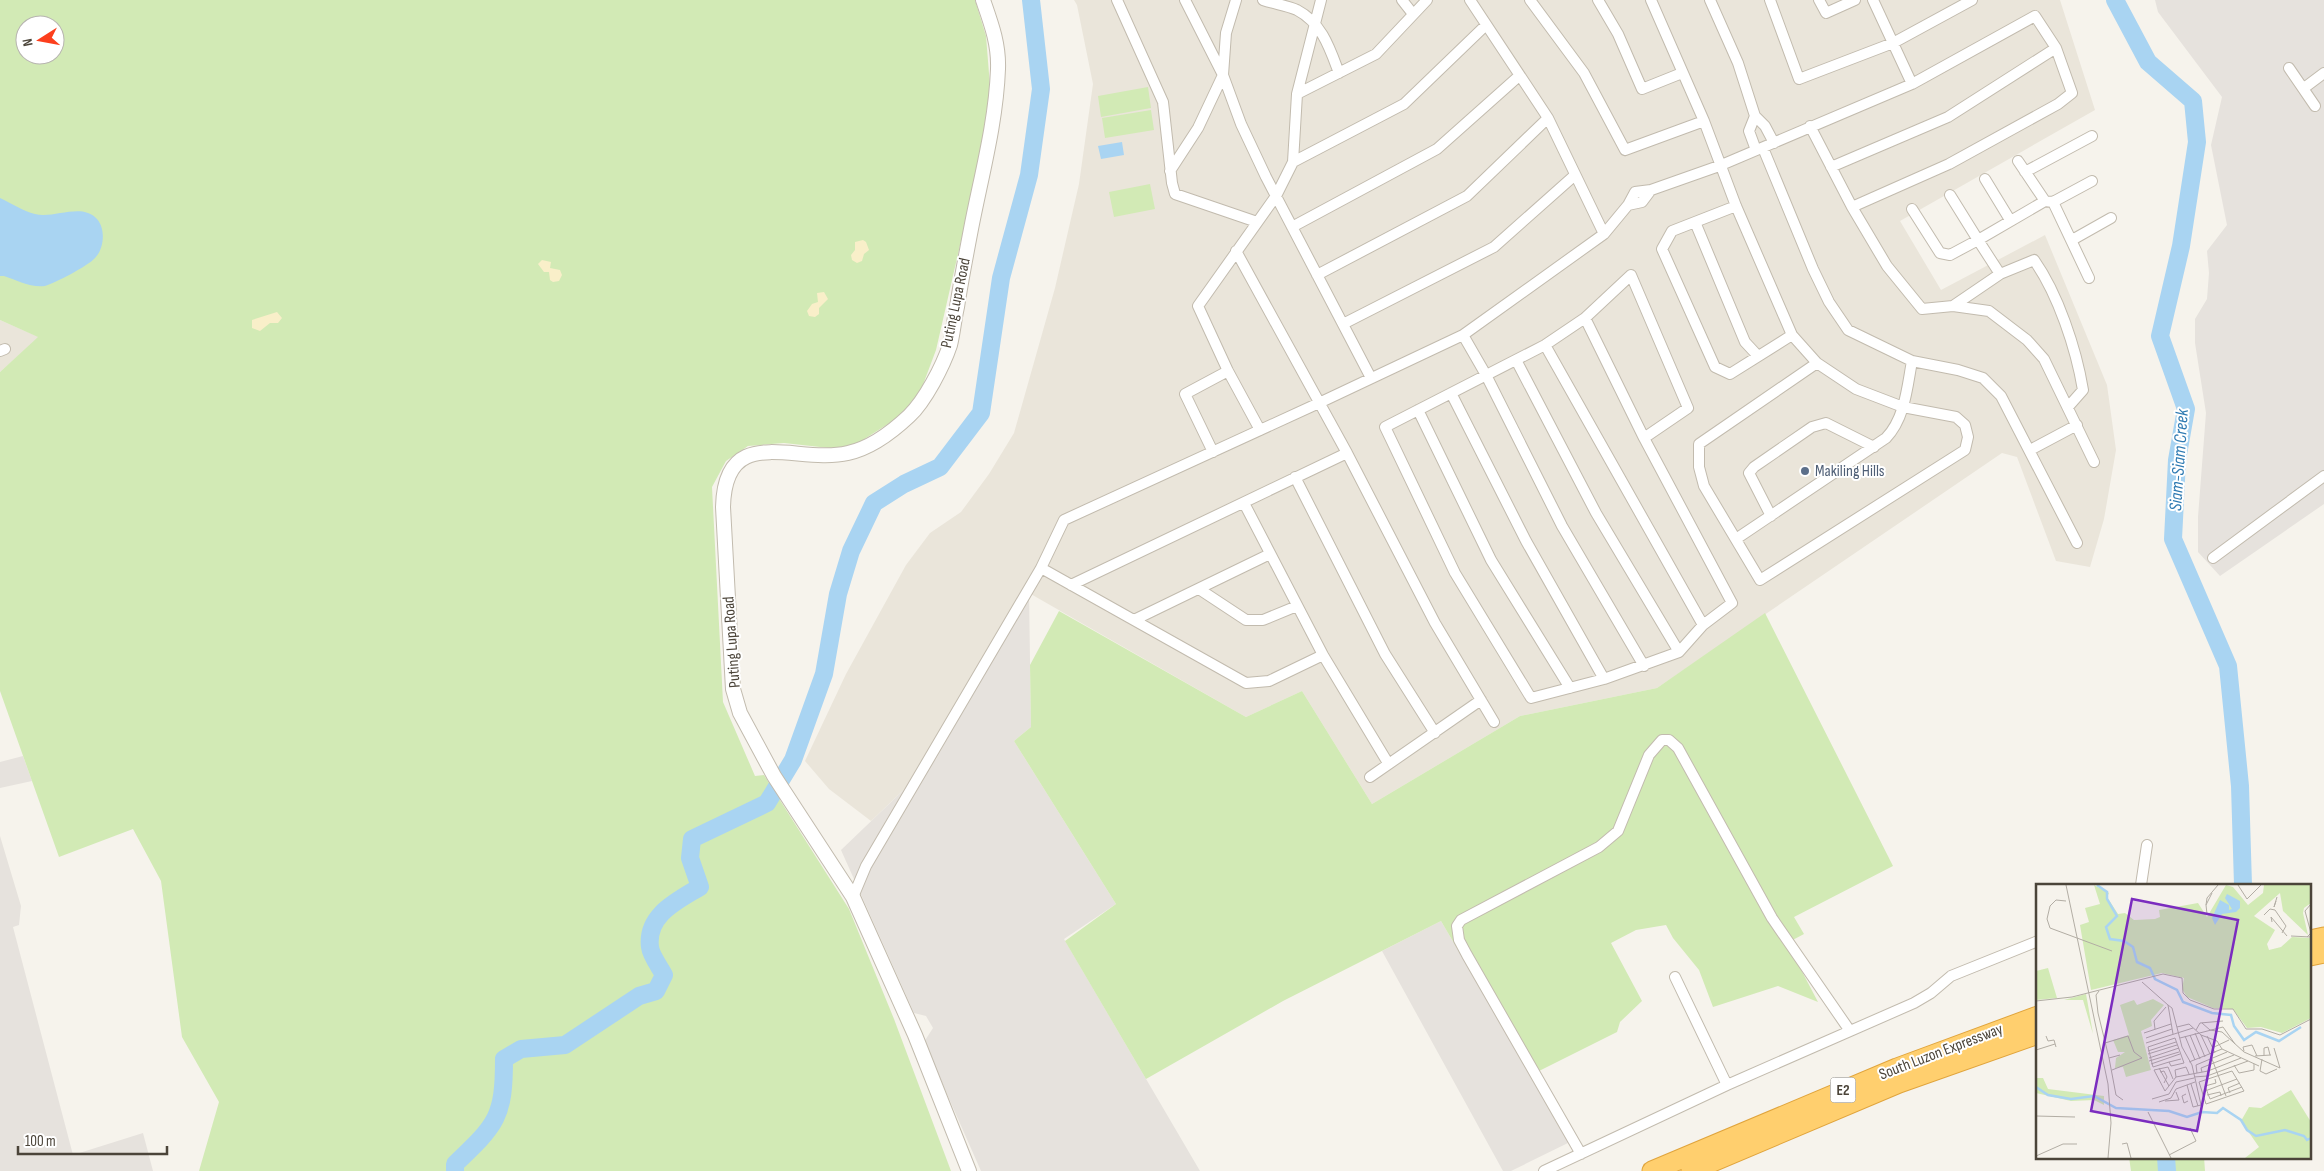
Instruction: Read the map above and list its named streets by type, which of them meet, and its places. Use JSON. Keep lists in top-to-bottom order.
{
  "streets": {
    "highway": ["South Luzon Expressway", "E2"],
    "street": ["Puting Lupa Road"]
  },
  "water": ["Siam-Siam Creek"],
  "places": ["Makiling Hills"],
  "scale_bar": "100 m",
  "north": "left"
}
